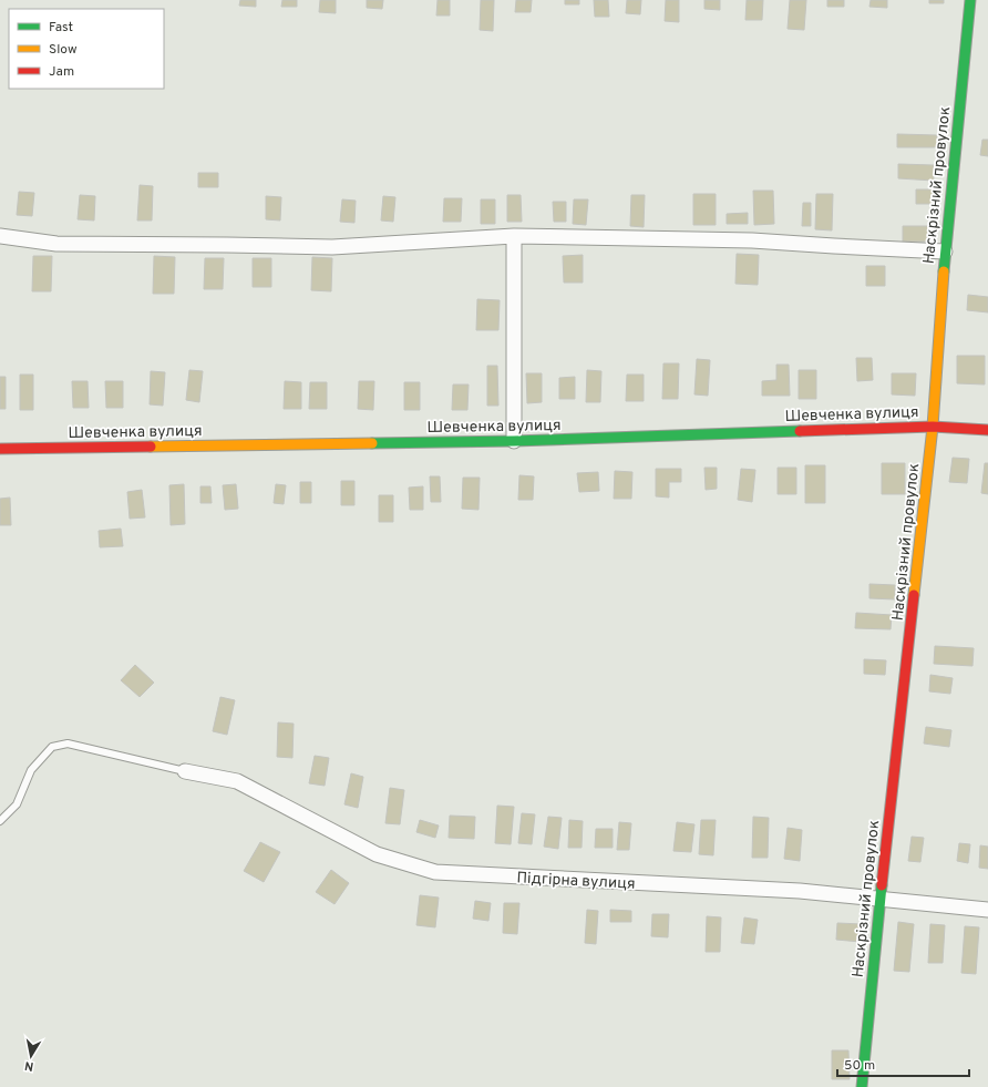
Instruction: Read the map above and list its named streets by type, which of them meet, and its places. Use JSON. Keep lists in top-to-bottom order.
{
  "streets": {
    "street": ["Наскрізний провулок", "Шевченка вулиця", "Підгірна вулиця"]
  },
  "crossings": [
    ["Наскрізний провулок", "Шевченка вулиця"],
    ["Наскрізний провулок", "Підгірна вулиця"]
  ],
  "legend": ["Fast", "Slow", "Jam"],
  "scale_bar": "50 m",
  "north": "bottom"
}
